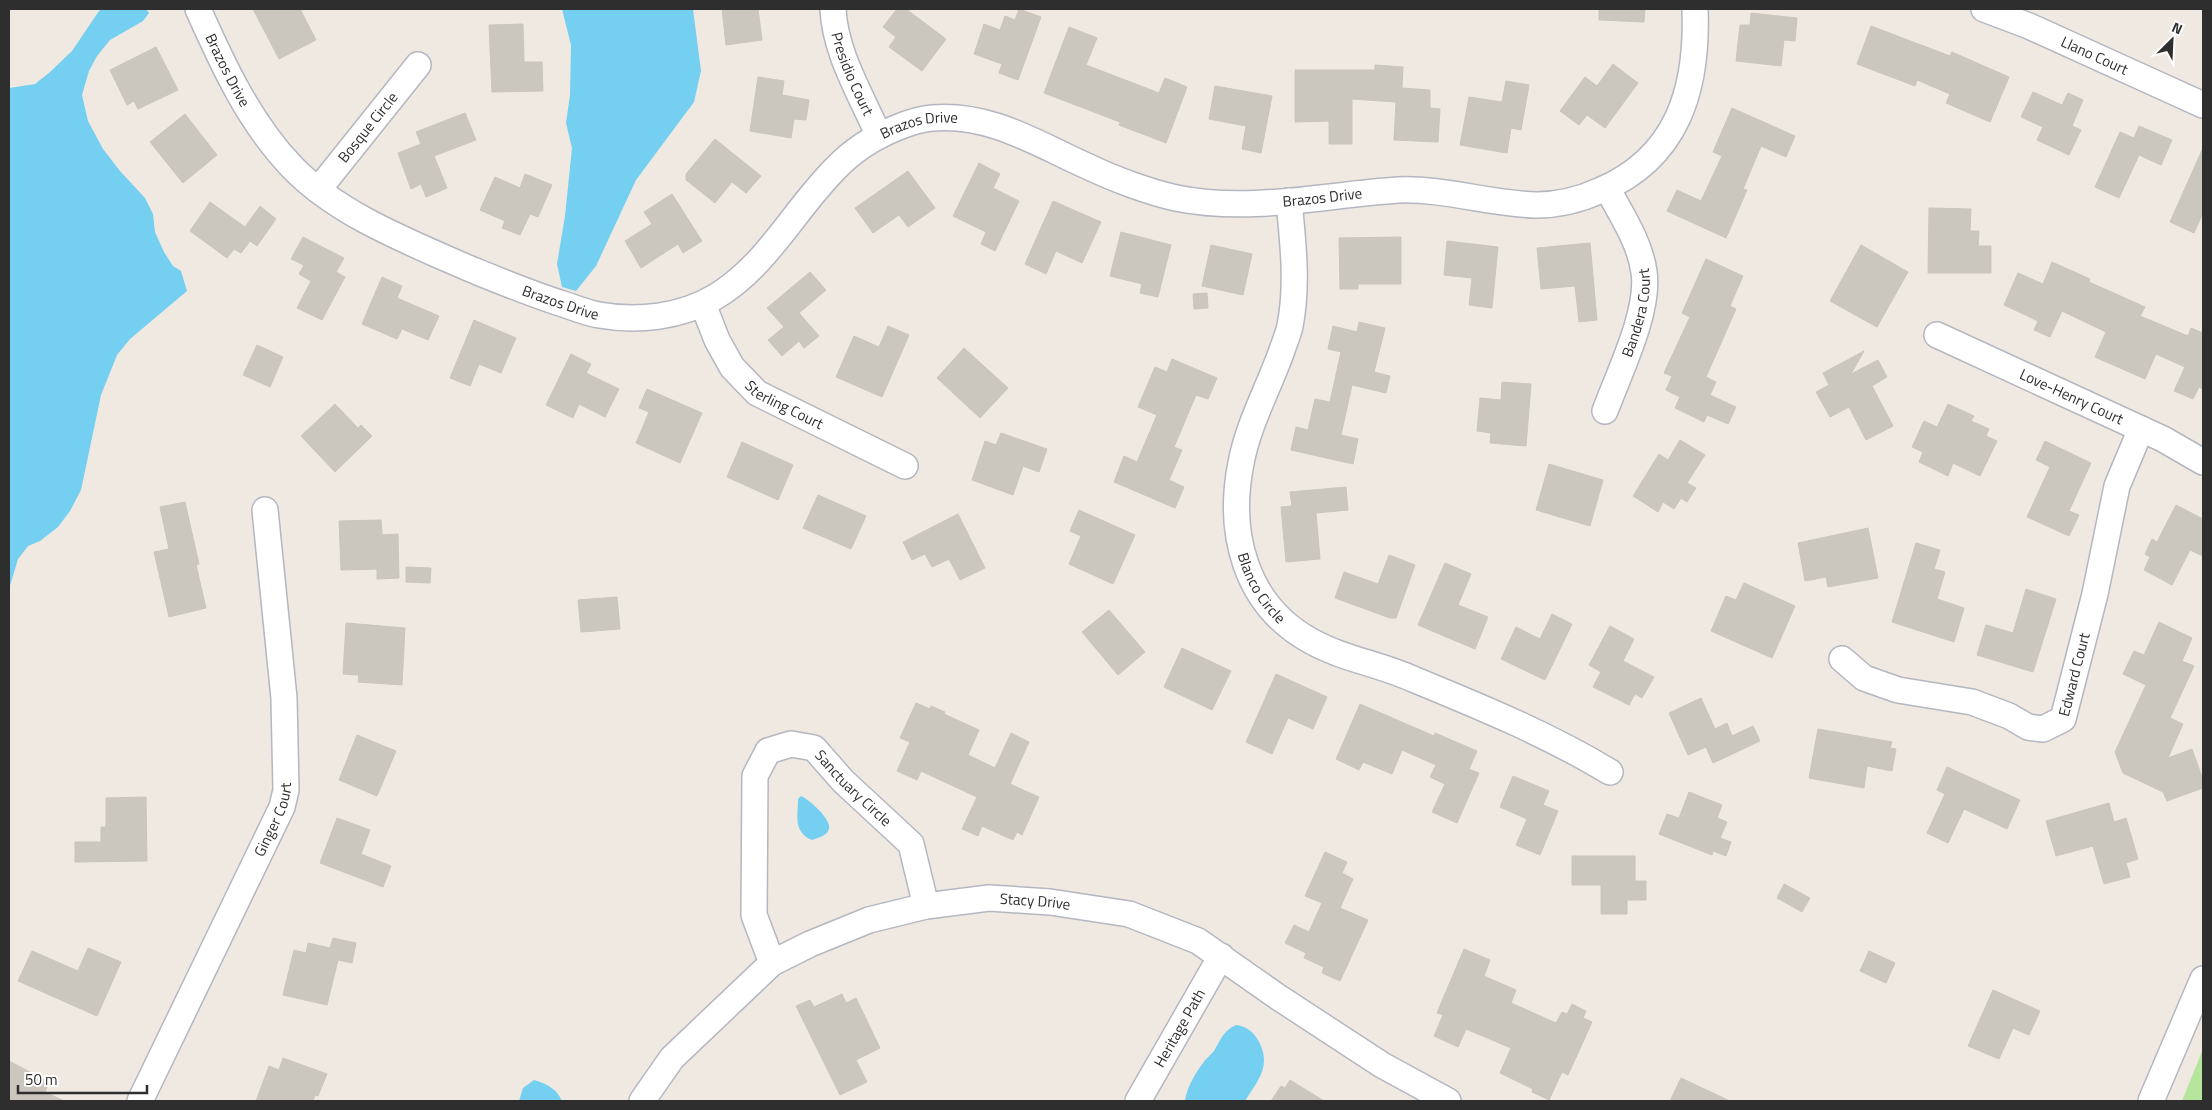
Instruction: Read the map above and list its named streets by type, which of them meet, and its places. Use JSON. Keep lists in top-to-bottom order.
{
  "streets": {
    "street": [
      "Llano Court",
      "Brazos Drive",
      "Presidio Court",
      "Bosque Circle",
      "Bandera Court",
      "Love-Henry Court",
      "Sterling Court",
      "Blanco Circle",
      "Edward Court",
      "Sanctuary Circle",
      "Ginger Court",
      "Stacy Drive",
      "Heritage Path"
    ]
  },
  "crossings": [
    ["Brazos Drive", "Presidio Court"],
    ["Brazos Drive", "Bosque Circle"],
    ["Brazos Drive", "Bandera Court"],
    ["Brazos Drive", "Sterling Court"],
    ["Brazos Drive", "Blanco Circle"],
    ["Love-Henry Court", "Edward Court"],
    ["Sanctuary Circle", "Stacy Drive"],
    ["Stacy Drive", "Heritage Path"]
  ],
  "scale_bar": "50 m",
  "north": "top right"
}
